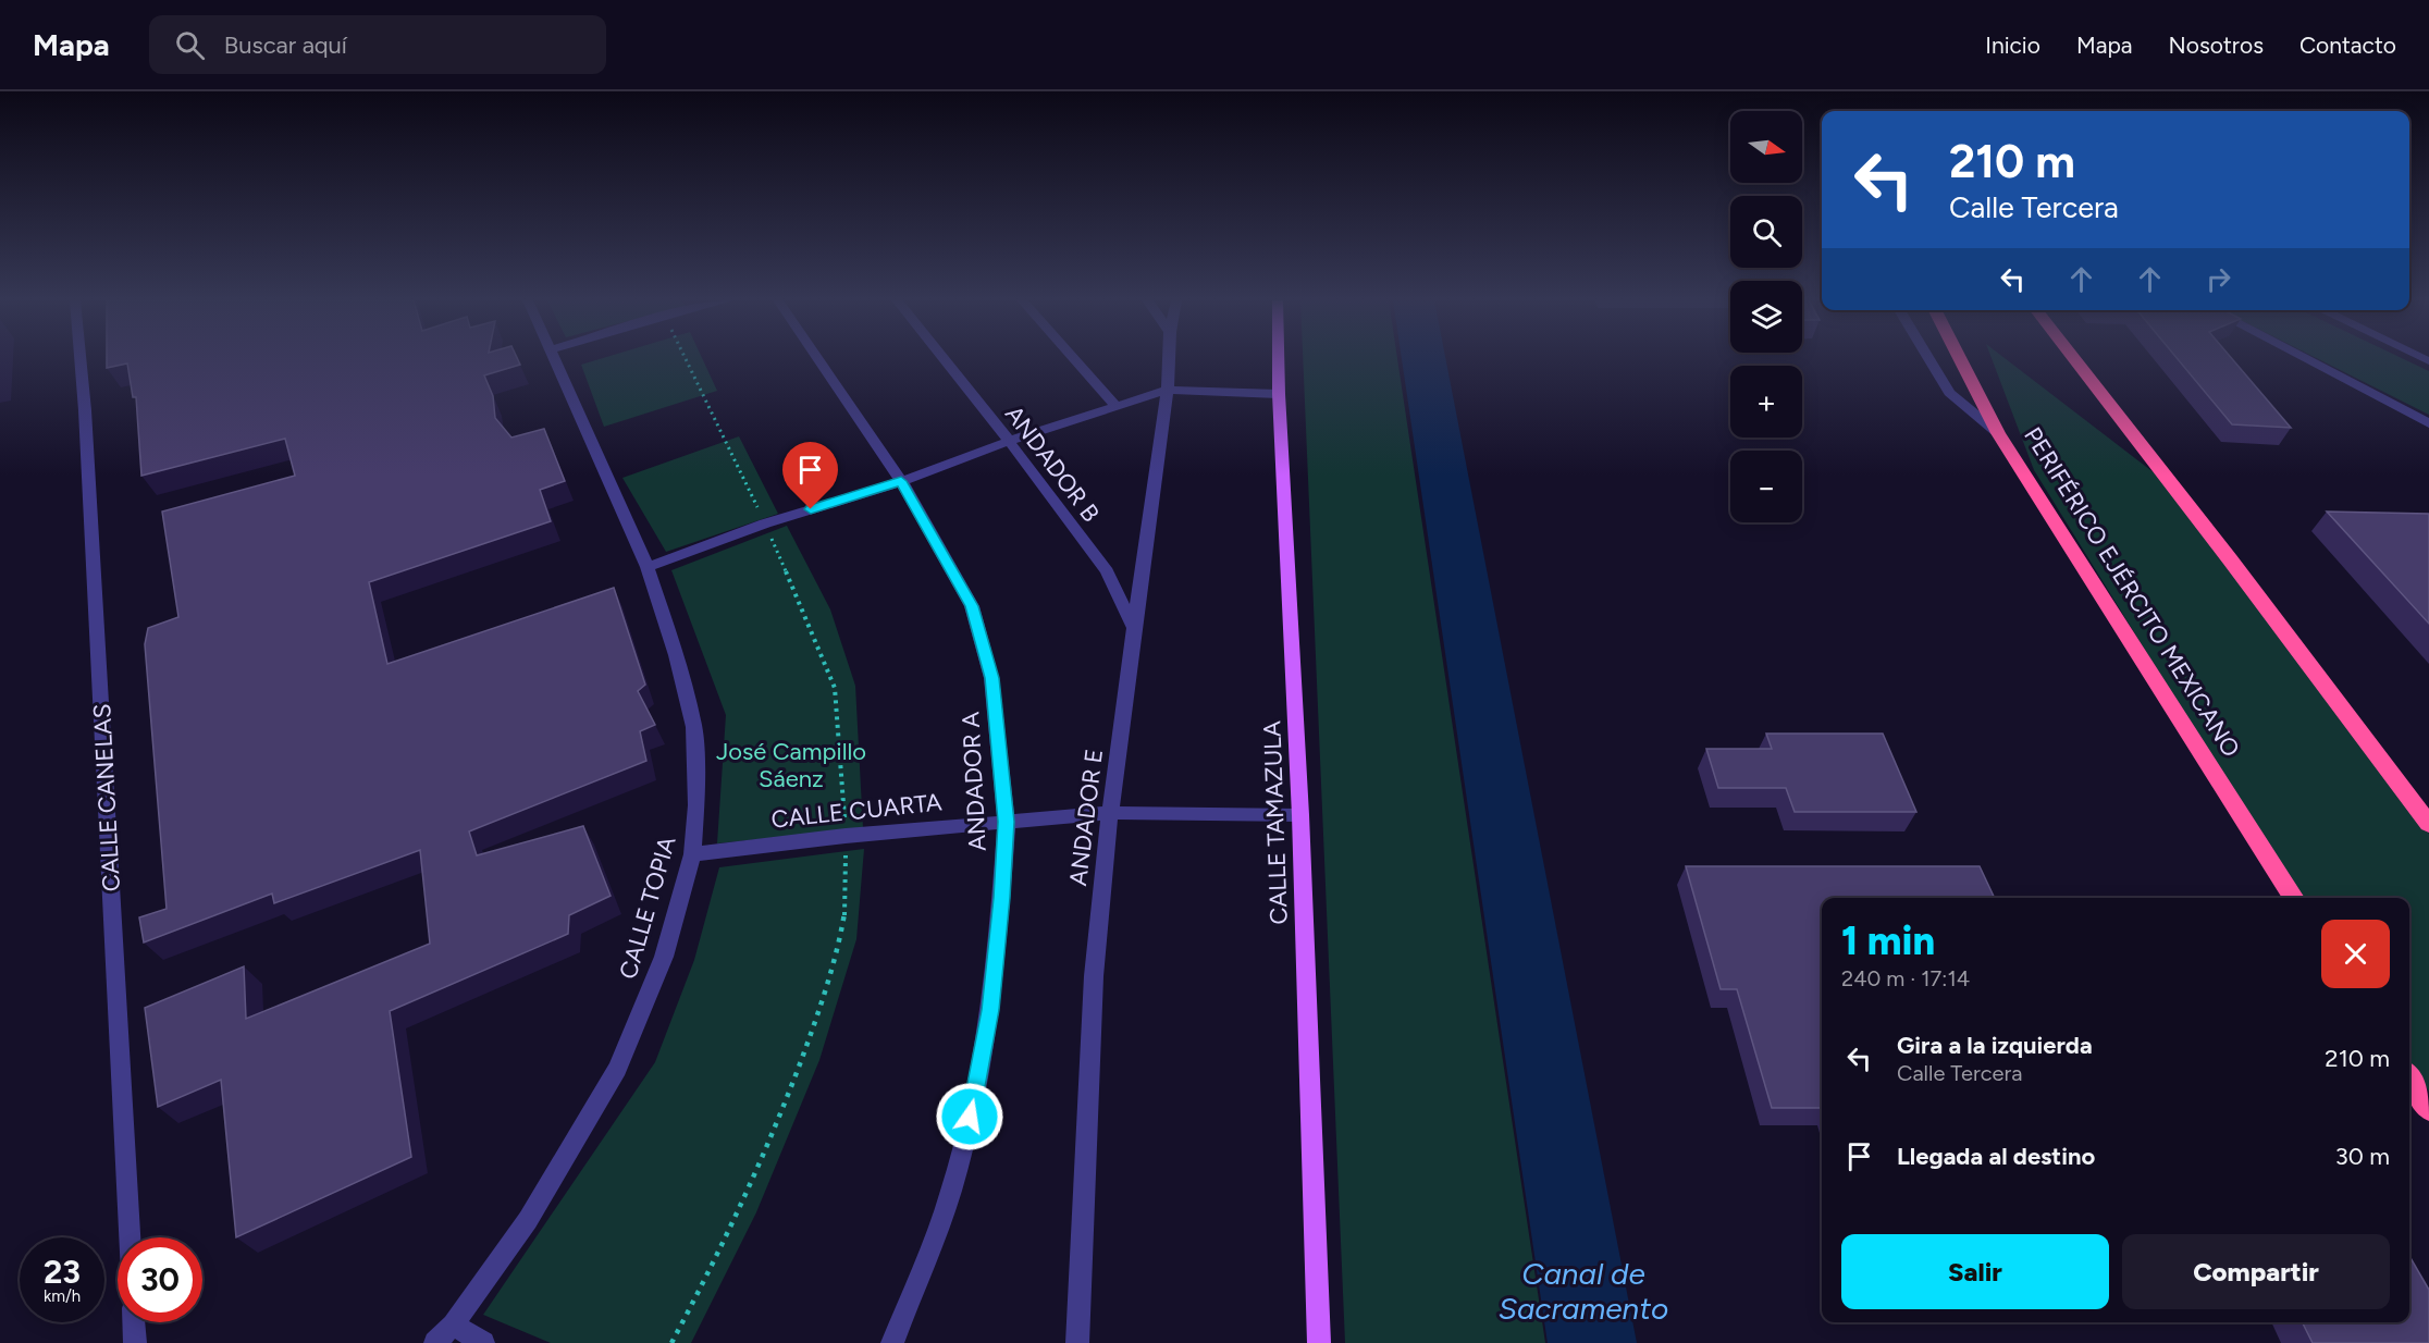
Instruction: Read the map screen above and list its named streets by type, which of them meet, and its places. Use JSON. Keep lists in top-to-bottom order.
{
  "streets": {
    "highway": ["PERIFÉRICO EJÉRCITO MEXICANO"],
    "main road": ["CALLE TAMAZULA"],
    "street": [
      "ANDADOR B",
      "ANDADOR A",
      "CALLE CANELAS",
      "CALLE CUARTA",
      "ANDADOR E",
      "CALLE TOPIA"
    ]
  },
  "crossings": [
    ["ANDADOR B", "ANDADOR E"],
    ["ANDADOR A", "CALLE CUARTA"],
    ["CALLE CUARTA", "ANDADOR E"],
    ["CALLE CUARTA", "CALLE TAMAZULA"],
    ["CALLE CUARTA", "CALLE TOPIA"]
  ],
  "water": ["Canal de Sacramento"],
  "parks": ["José Campillo Sáenz"],
  "north": "right",
  "page": {
    "header": "Mapa",
    "search": "Buscar aquí",
    "nav": [
      "Inicio",
      "Mapa",
      "Nosotros",
      "Contacto"
    ],
    "map_buttons": ["+", "−"],
    "turn": ["210 m", "Calle Tercera"],
    "heading": ["1 min", "240 m · 17:14"],
    "list": [
      {
        "name": "Gira a la izquierda",
        "note": "Calle Tercera",
        "value": "210 m"
      },
      {
        "name": "Llegada al destino",
        "value": "30 m"
      }
    ],
    "buttons": ["Salir", "Compartir"],
    "speed": "23 km/h",
    "limit": "30"
  }
}
